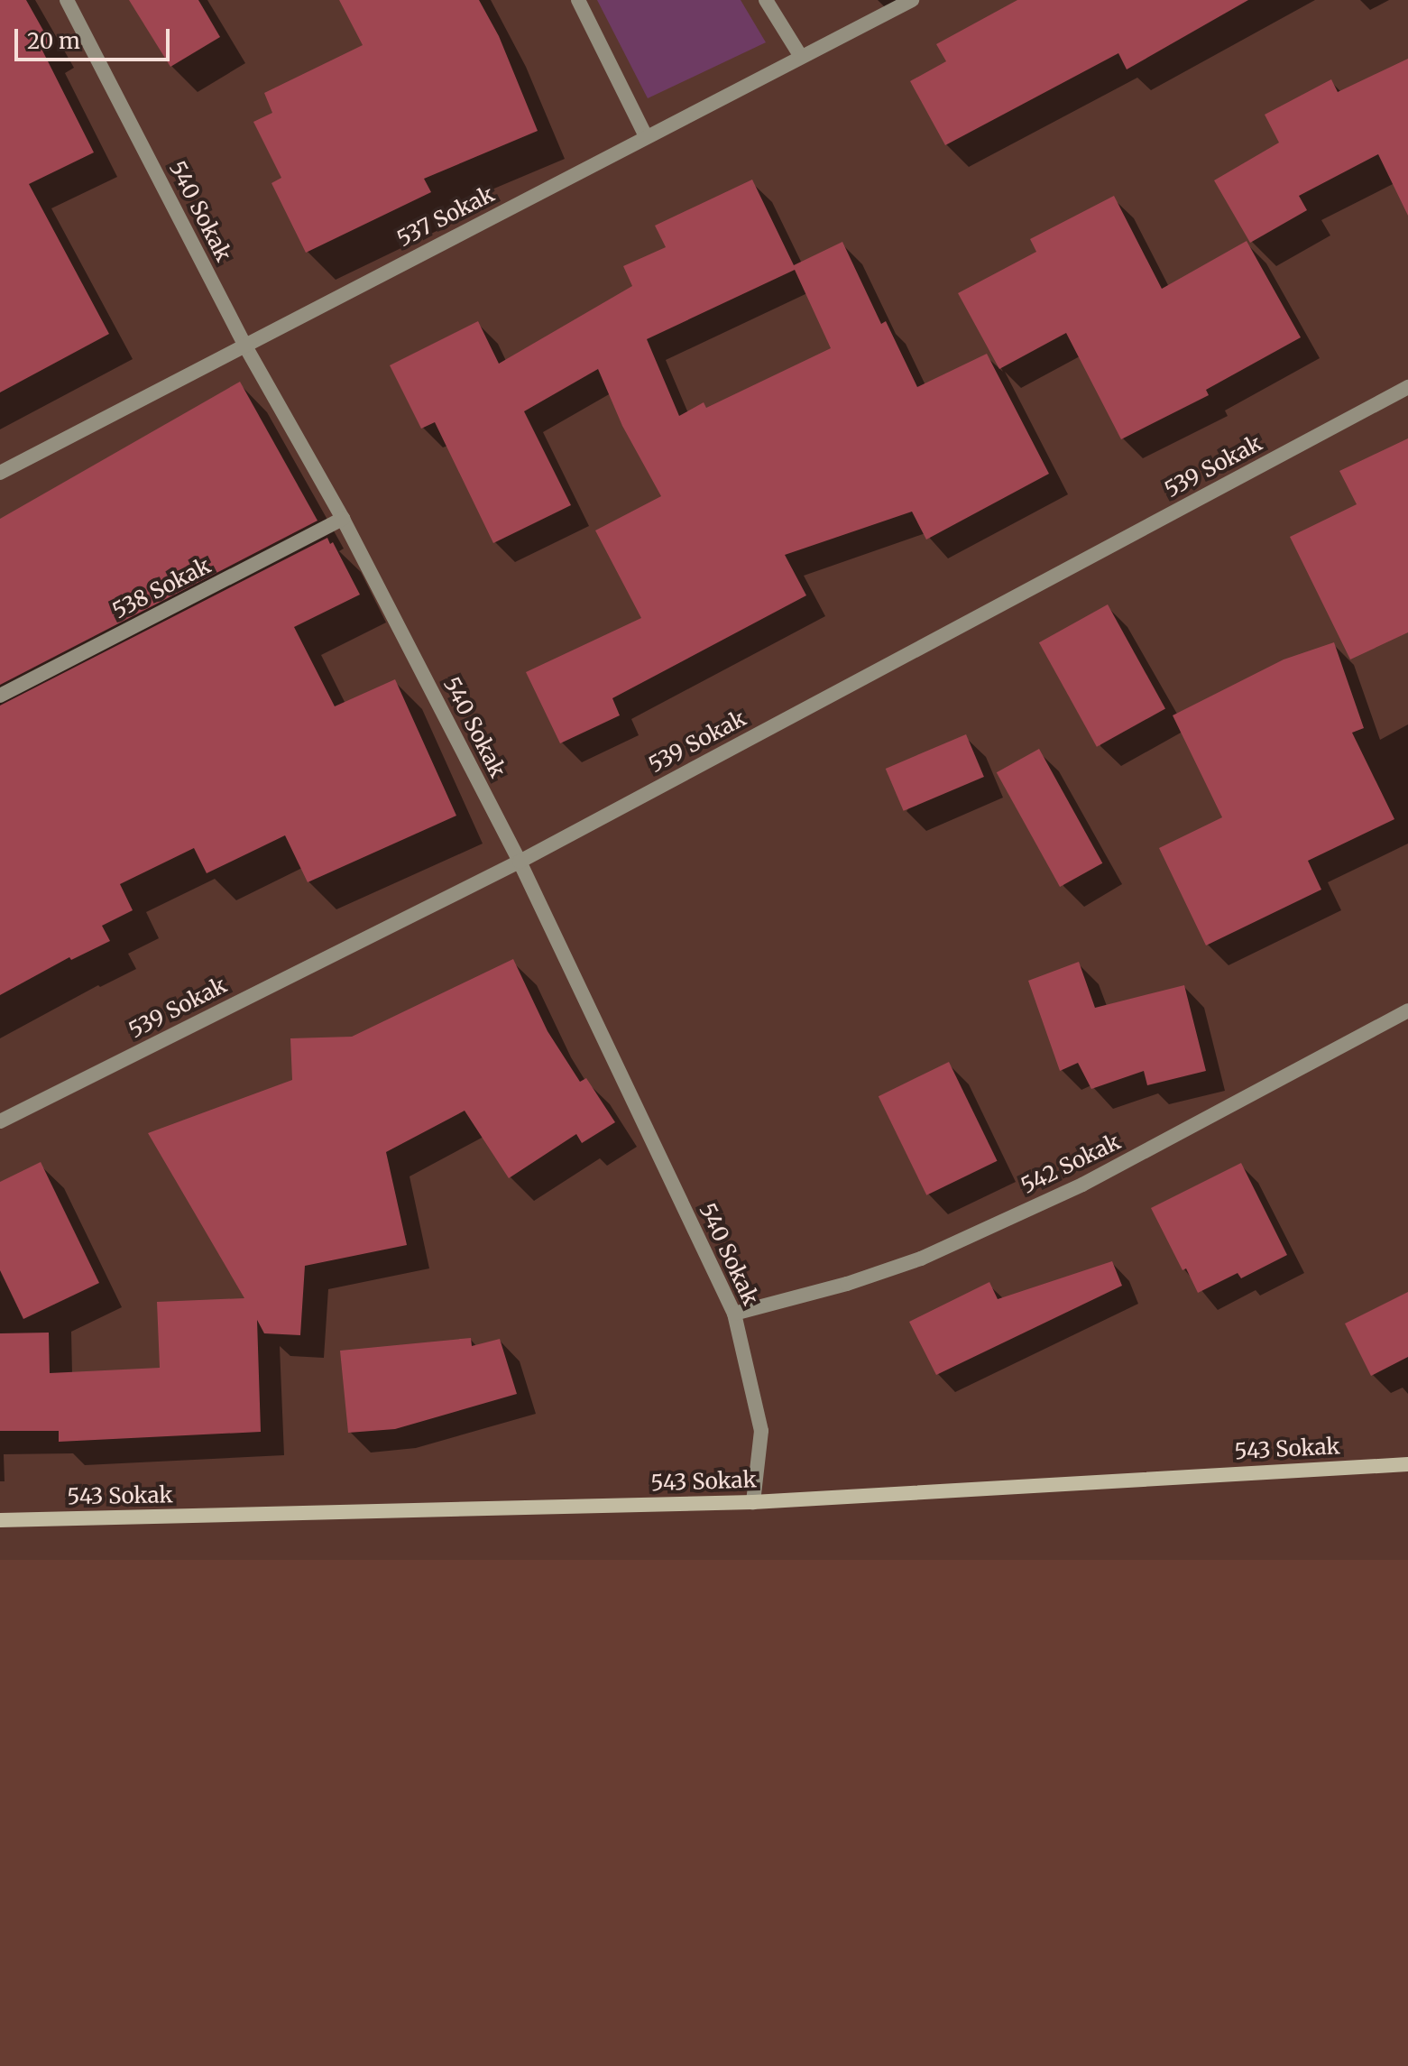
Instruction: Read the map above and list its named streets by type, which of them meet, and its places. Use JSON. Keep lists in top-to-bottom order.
{
  "streets": {
    "street": [
      "540 Sokak",
      "537 Sokak",
      "539 Sokak",
      "538 Sokak",
      "542 Sokak",
      "543 Sokak"
    ]
  },
  "crossings": [
    ["540 Sokak", "537 Sokak"],
    ["540 Sokak", "539 Sokak"],
    ["540 Sokak", "538 Sokak"],
    ["540 Sokak", "542 Sokak"],
    ["540 Sokak", "543 Sokak"]
  ],
  "scale_bar": "20 m"
}
